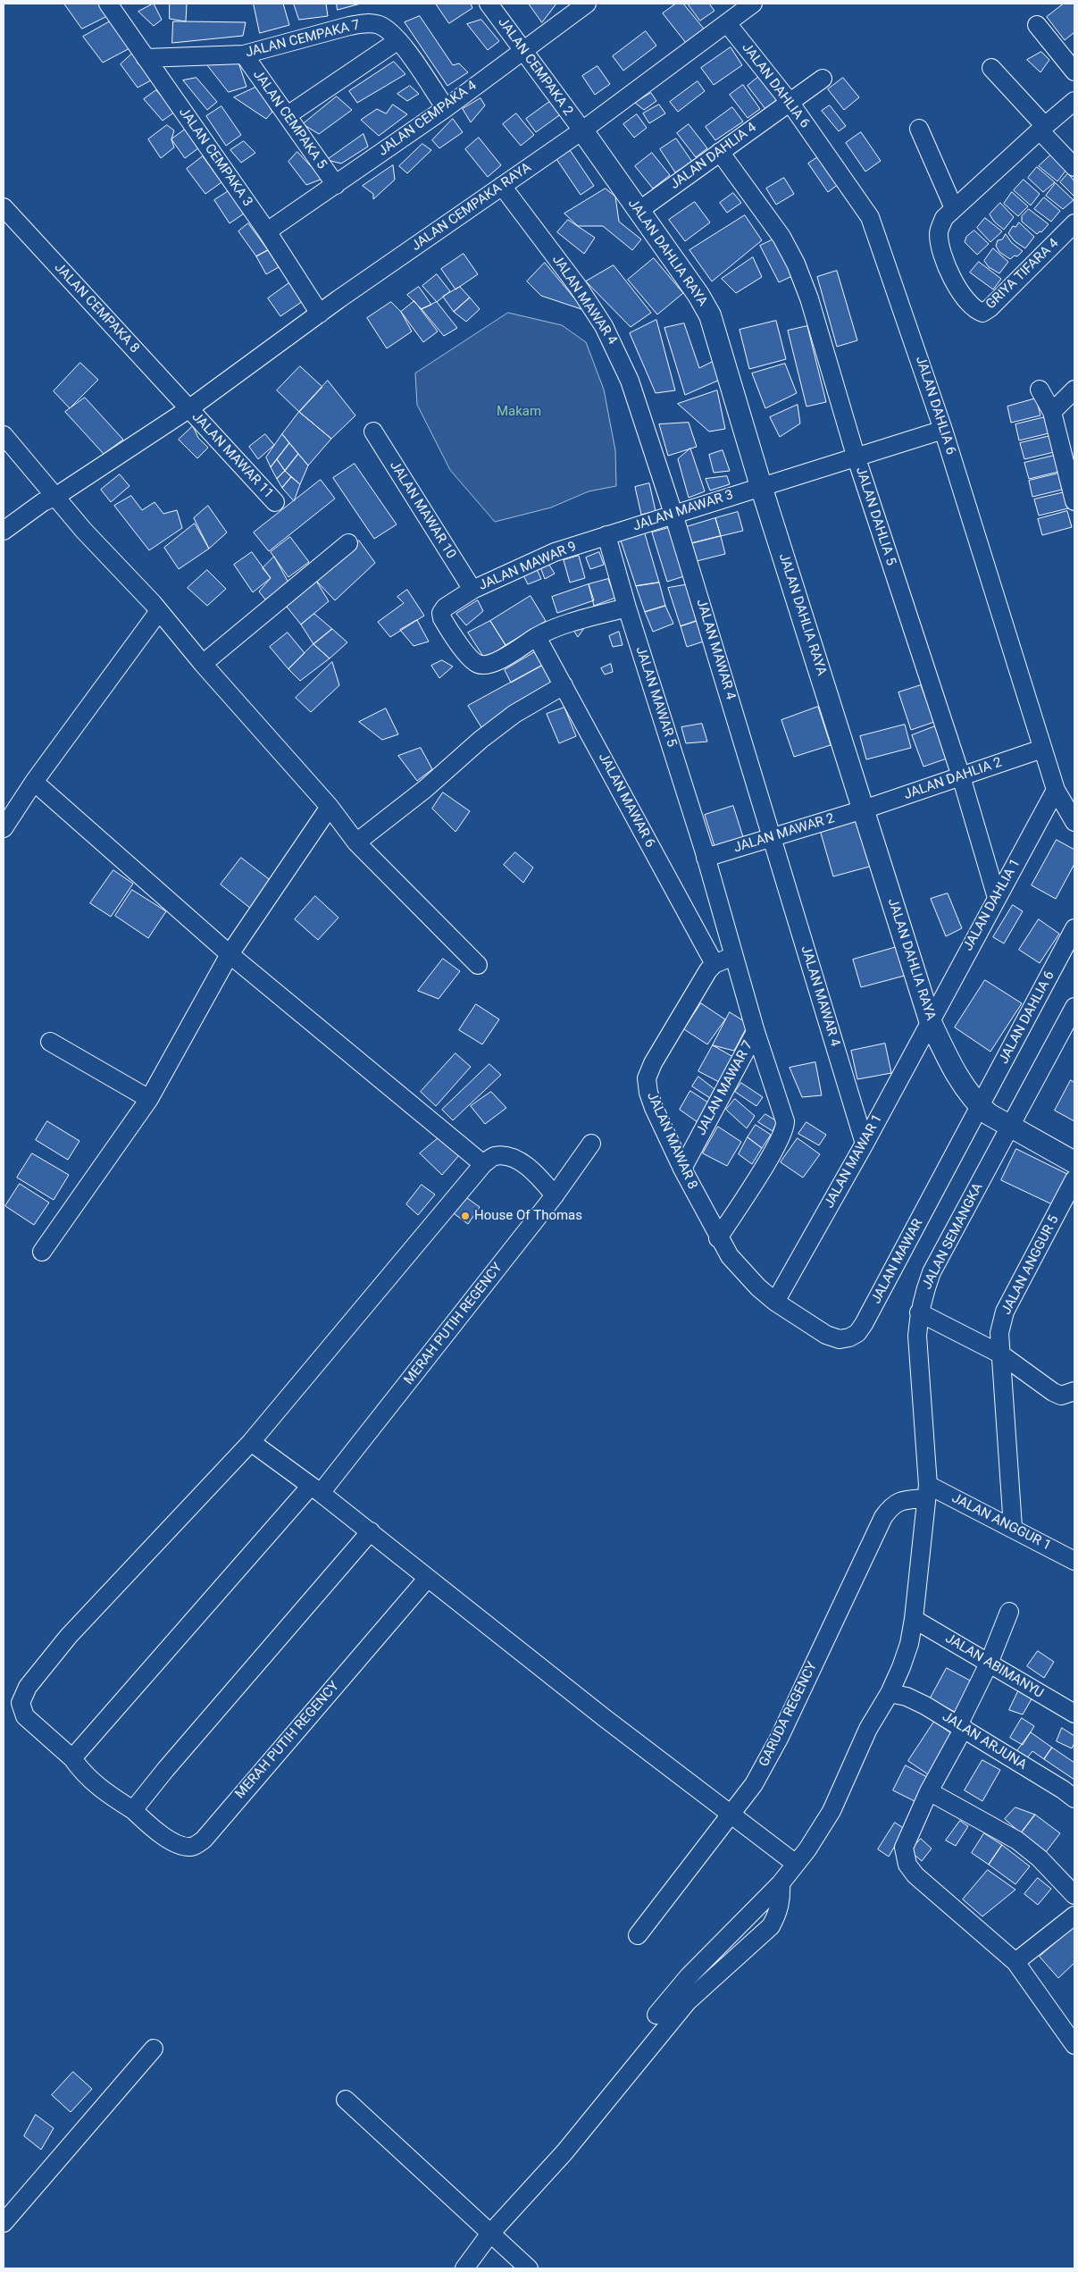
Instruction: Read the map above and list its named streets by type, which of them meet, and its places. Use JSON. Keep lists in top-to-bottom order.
{
  "streets": {
    "street": [
      "JALAN CEMPAKA 7",
      "JALAN CEMPAKA 2",
      "JALAN DAHLIA 6",
      "JALAN CEMPAKA 4",
      "JALAN CEMPAKA 5",
      "JALAN DAHLIA 4",
      "JALAN CEMPAKA 3",
      "JALAN CEMPAKA RAYA",
      "JALAN DAHLIA RAYA",
      "GRIYA TIFARA 4",
      "JALAN MAWAR 4",
      "JALAN CEMPAKA 8",
      "JALAN MAWAR 11",
      "JALAN MAWAR 10",
      "JALAN MAWAR 3",
      "JALAN DAHLIA 5",
      "JALAN MAWAR 9",
      "JALAN MAWAR 5",
      "JALAN DAHLIA 2",
      "JALAN MAWAR 6",
      "JALAN MAWAR 2",
      "JALAN DAHLIA 1",
      "JALAN MAWAR 7",
      "JALAN MAWAR 8",
      "JALAN MAWAR 1",
      "JALAN SEMANGKA",
      "JALAN MAWAR",
      "JALAN ANGGUR 5",
      "MERAH PUTIH REGENCY",
      "JALAN ANGGUR 1",
      "JALAN ABIMANYU",
      "GARUDA REGENCY",
      "JALAN ARJUNA"
    ]
  },
  "crossings": [
    ["JALAN CEMPAKA 7", "JALAN CEMPAKA 4"],
    ["JALAN CEMPAKA 7", "JALAN CEMPAKA 5"],
    ["JALAN CEMPAKA 7", "JALAN CEMPAKA 3"],
    ["JALAN CEMPAKA 2", "JALAN CEMPAKA 4"],
    ["JALAN CEMPAKA 2", "JALAN CEMPAKA RAYA"],
    ["JALAN CEMPAKA 2", "JALAN DAHLIA RAYA"],
    ["JALAN DAHLIA 6", "JALAN DAHLIA 4"],
    ["JALAN DAHLIA 6", "JALAN CEMPAKA RAYA"],
    ["JALAN DAHLIA 6", "JALAN DAHLIA RAYA"],
    ["JALAN DAHLIA 6", "JALAN MAWAR 3"],
    ["JALAN DAHLIA 6", "JALAN DAHLIA 2"],
    ["JALAN DAHLIA 6", "JALAN DAHLIA 1"],
    ["JALAN DAHLIA 6", "JALAN SEMANGKA"],
    ["JALAN DAHLIA 6", "JALAN MAWAR"],
    ["JALAN CEMPAKA 4", "JALAN CEMPAKA 5"],
    ["JALAN CEMPAKA 4", "JALAN CEMPAKA 3"],
    ["JALAN DAHLIA 4", "JALAN DAHLIA RAYA"],
    ["JALAN DAHLIA 4", "JALAN DAHLIA 5"],
    ["JALAN CEMPAKA 3", "JALAN CEMPAKA RAYA"],
    ["JALAN CEMPAKA RAYA", "JALAN DAHLIA RAYA"],
    ["JALAN CEMPAKA RAYA", "JALAN MAWAR 4"],
    ["JALAN CEMPAKA RAYA", "JALAN CEMPAKA 8"],
    ["JALAN CEMPAKA RAYA", "JALAN MAWAR 11"],
    ["JALAN DAHLIA RAYA", "JALAN MAWAR 3"],
    ["JALAN DAHLIA RAYA", "JALAN DAHLIA 2"],
    ["JALAN DAHLIA RAYA", "JALAN MAWAR 2"],
    ["JALAN DAHLIA RAYA", "JALAN DAHLIA 1"],
    ["JALAN DAHLIA RAYA", "JALAN MAWAR 1"],
    ["JALAN DAHLIA RAYA", "JALAN SEMANGKA"],
    ["JALAN DAHLIA RAYA", "JALAN MAWAR"],
    ["JALAN MAWAR 4", "JALAN MAWAR 3"],
    ["JALAN MAWAR 4", "JALAN MAWAR 2"],
    ["JALAN MAWAR 4", "JALAN MAWAR 1"],
    ["JALAN CEMPAKA 8", "JALAN MAWAR 11"],
    ["JALAN MAWAR 10", "JALAN MAWAR 9"],
    ["JALAN MAWAR 3", "JALAN DAHLIA 5"],
    ["JALAN MAWAR 3", "JALAN MAWAR 9"],
    ["JALAN MAWAR 3", "JALAN MAWAR 5"],
    ["JALAN DAHLIA 5", "JALAN DAHLIA 2"],
    ["JALAN DAHLIA 5", "JALAN DAHLIA 1"],
    ["JALAN MAWAR 9", "JALAN MAWAR 5"],
    ["JALAN MAWAR 9", "JALAN MAWAR 6"],
    ["JALAN MAWAR 5", "JALAN MAWAR 2"],
    ["JALAN MAWAR 5", "JALAN MAWAR 7"],
    ["JALAN MAWAR 5", "JALAN MAWAR 8"],
    ["JALAN DAHLIA 2", "JALAN MAWAR 2"],
    ["JALAN MAWAR 6", "JALAN MAWAR 8"],
    ["JALAN DAHLIA 1", "JALAN MAWAR 1"],
    ["JALAN MAWAR 7", "JALAN MAWAR 8"],
    ["JALAN MAWAR 8", "JALAN MAWAR 1"],
    ["JALAN MAWAR 8", "JALAN MAWAR"],
    ["JALAN MAWAR 1", "JALAN MAWAR"],
    ["JALAN SEMANGKA", "JALAN MAWAR"],
    ["JALAN SEMANGKA", "JALAN ANGGUR 1"],
    ["JALAN SEMANGKA", "JALAN ABIMANYU"],
    ["JALAN SEMANGKA", "GARUDA REGENCY"],
    ["JALAN SEMANGKA", "JALAN ARJUNA"],
    ["JALAN ANGGUR 5", "JALAN ANGGUR 1"],
    ["JALAN ANGGUR 1", "GARUDA REGENCY"]
  ],
  "parks": ["Makam"],
  "places": ["House Of Thomas"]
}
